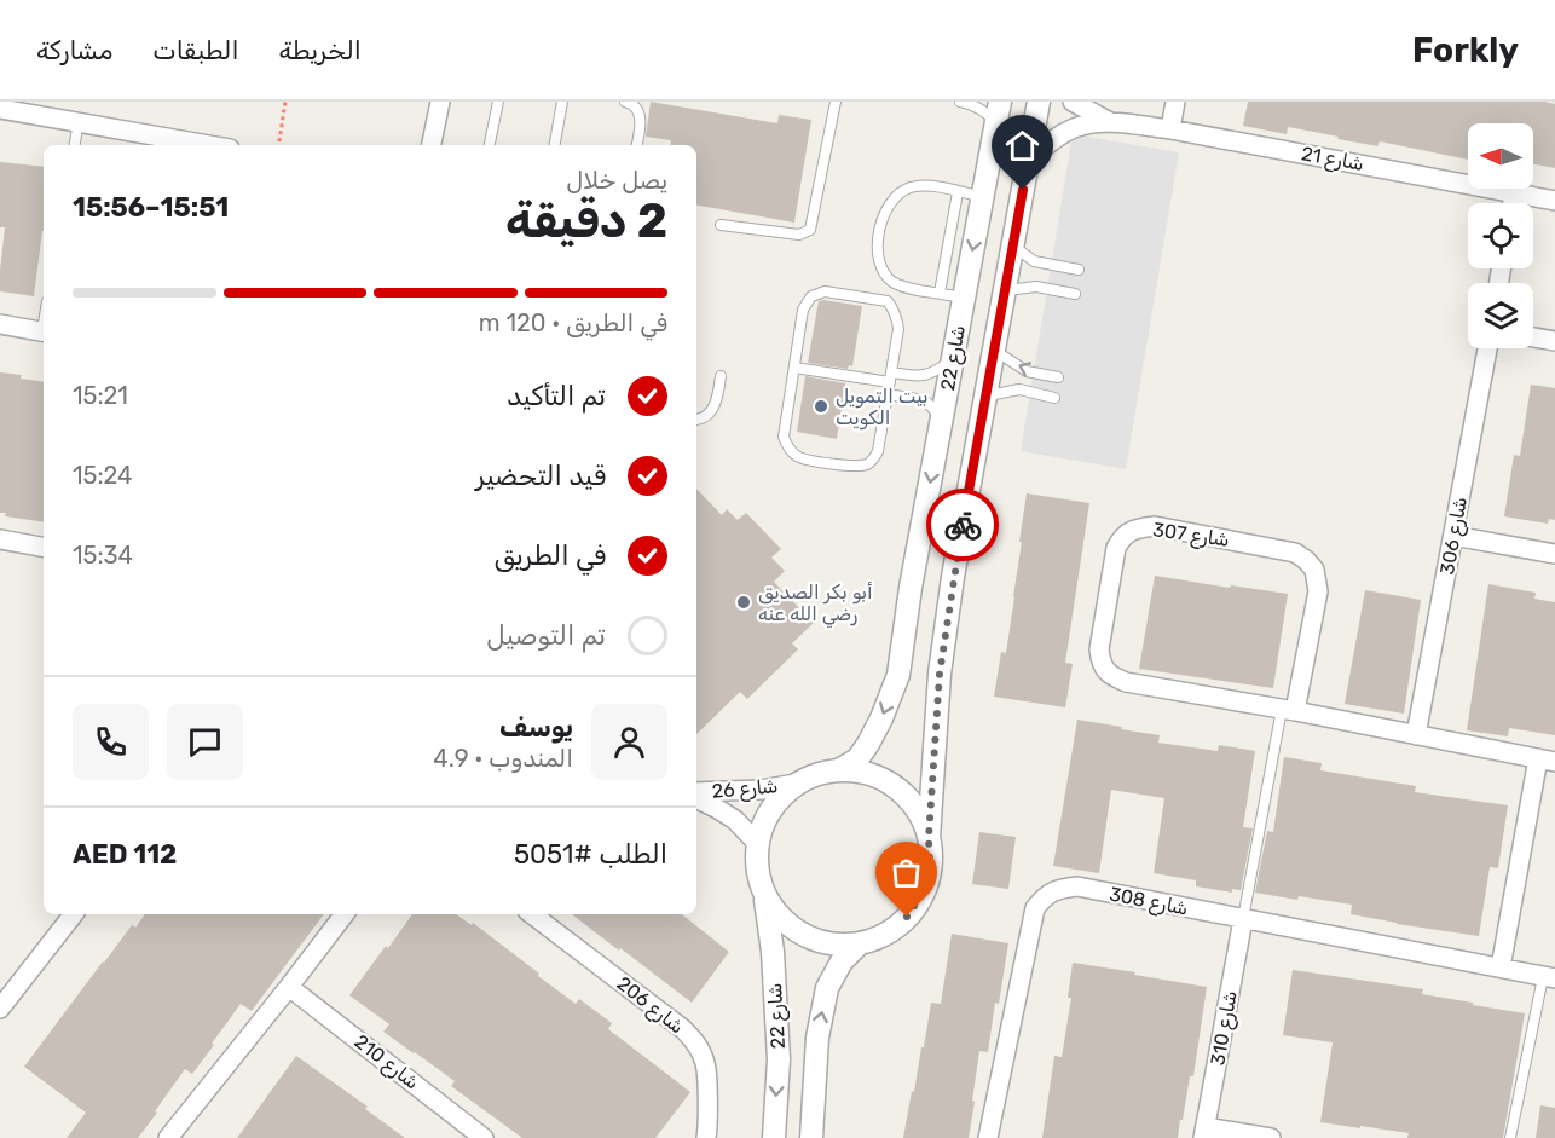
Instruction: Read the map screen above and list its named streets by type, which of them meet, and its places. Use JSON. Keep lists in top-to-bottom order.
{
  "streets": {
    "street": [
      "شارع 21",
      "شارع 22",
      "شارع 307",
      "شارع 306",
      "شارع 26",
      "شارع 308",
      "شارع 206",
      "شارع 310",
      "شارع 210"
    ]
  },
  "crossings": [
    ["شارع 21", "شارع 22"],
    ["شارع 22", "شارع 26"],
    ["شارع 307", "شارع 306"],
    ["شارع 308", "شارع 310"]
  ],
  "places": ["بيت التمويل الكويت", "أبو بكر الصديق رضي الله عنه"],
  "north": "left",
  "page": {
    "header": "Forkly",
    "nav": ["الخريطة", "الطبقات", "مشاركة"],
    "heading": ["2 دقيقة", "يصل خلال", "15:51–15:56"],
    "panel": [
      "يوسف",
      "المندوب · 4.9",
      "الطلب #5051",
      "AED 112"
    ],
    "bar": "في الطريق · 120 m",
    "list": [
      ["تم التأكيد", "15:21"],
      ["قيد التحضير", "15:24"],
      ["في الطريق", "15:34"],
      "تم التوصيل"
    ]
  }
}
